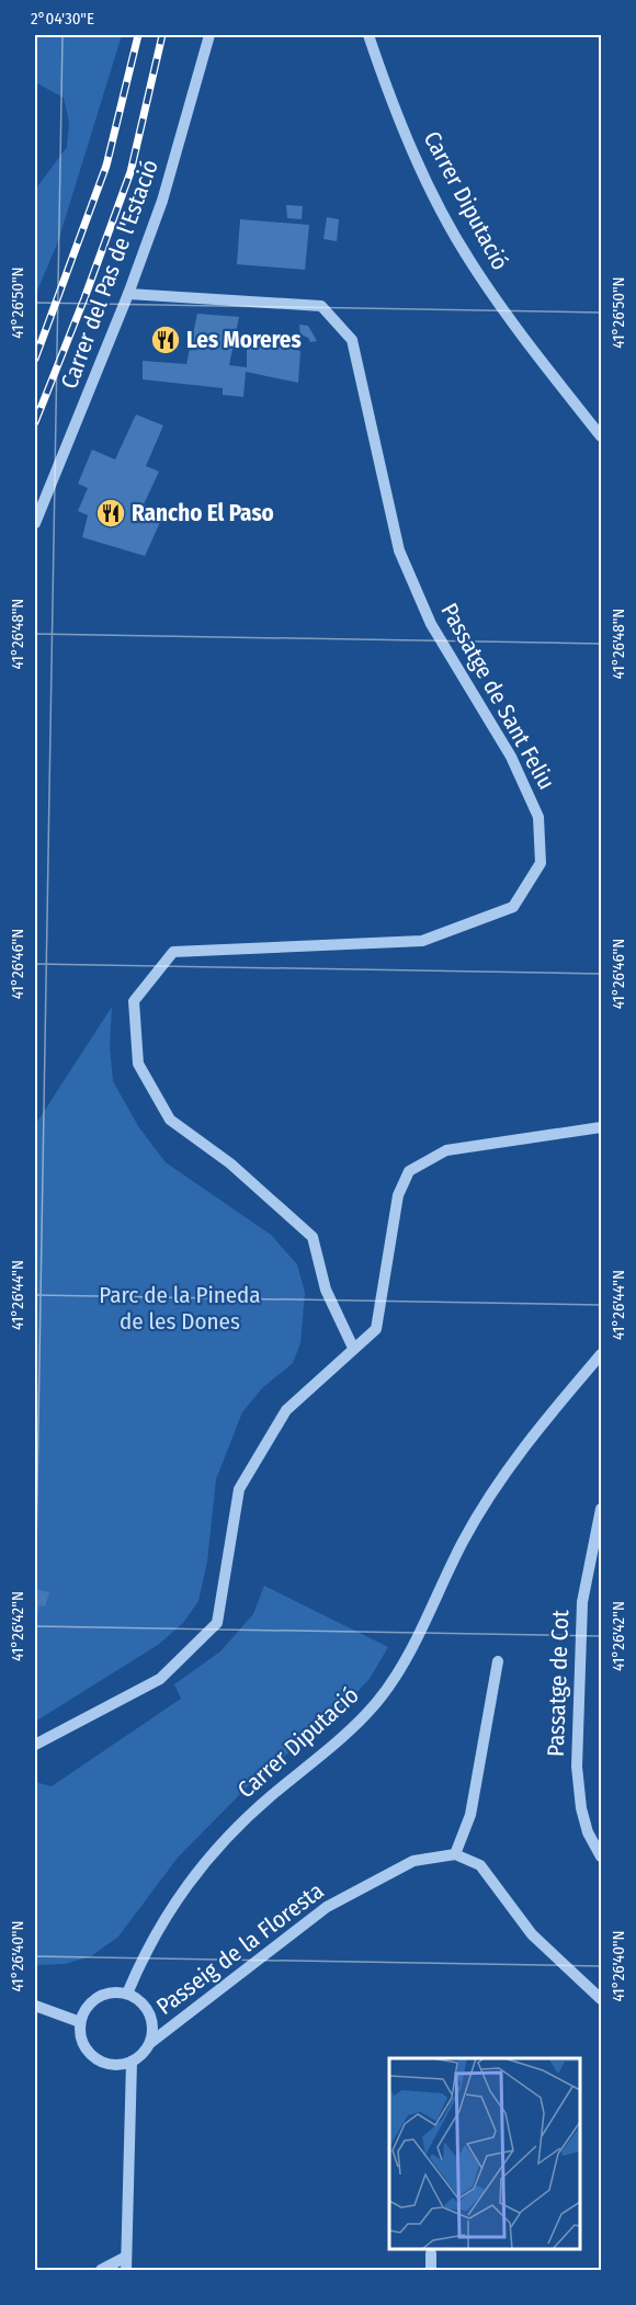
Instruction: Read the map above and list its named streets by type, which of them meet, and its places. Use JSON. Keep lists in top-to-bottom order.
{
  "streets": {
    "street": [
      "Carrer Diputació",
      "Carrer del Pas de l'Estació",
      "Passatge de Sant Feliu",
      "Passatge de Cot",
      "Passeig de la Floresta"
    ]
  },
  "crossings": [
    ["Carrer Diputació", "Passeig de la Floresta"],
    ["Carrer del Pas de l'Estació", "Passatge de Sant Feliu"]
  ],
  "parks": ["Parc de la Pineda de les Dones"],
  "places": {
    "restaurant": ["Les Moreres", "Rancho El Paso"]
  },
  "coordinates": [
    "2°04'30\"E",
    "41°26'50\"N",
    "41°26'48\"N",
    "41°26'46\"N",
    "41°26'44\"N",
    "41°26'42\"N",
    "41°26'40\"N"
  ]
}
